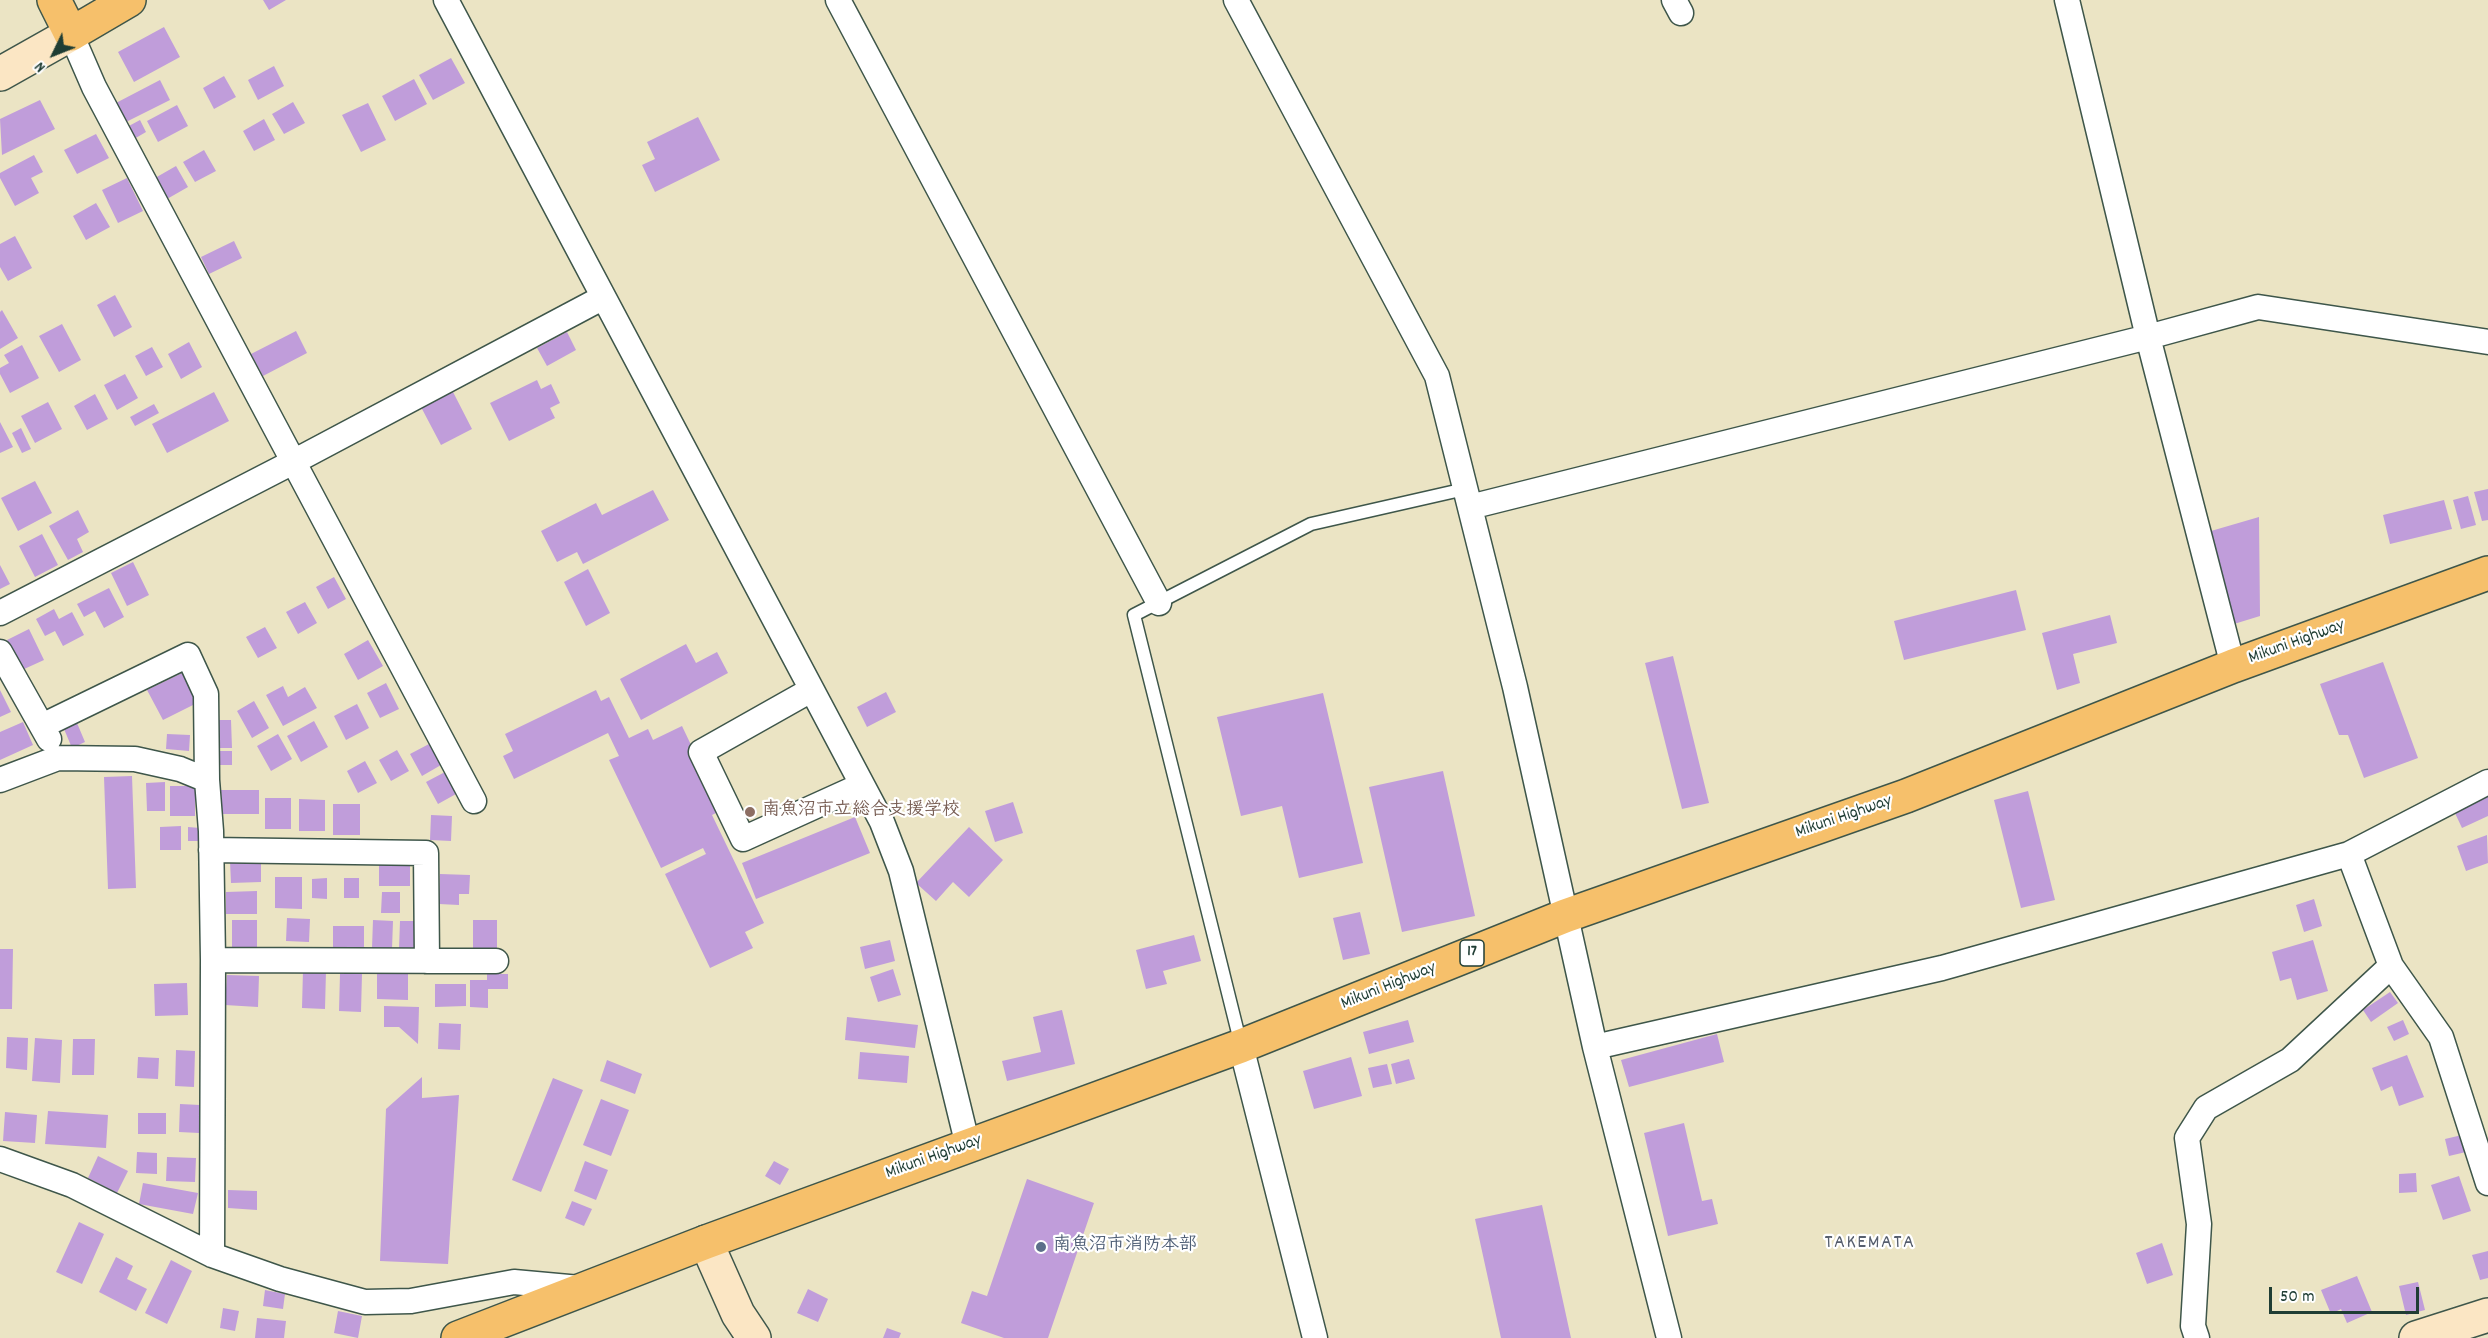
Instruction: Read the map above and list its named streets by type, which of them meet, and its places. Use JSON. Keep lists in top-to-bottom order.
{
  "streets": {
    "highway": ["Mikuni Highway", "17"]
  },
  "districts": ["TAKEMATA"],
  "places": ["南魚沼市立総合支援学校", "南魚沼市消防本部"],
  "scale_bar": "50 m",
  "north": "bottom left"
}
